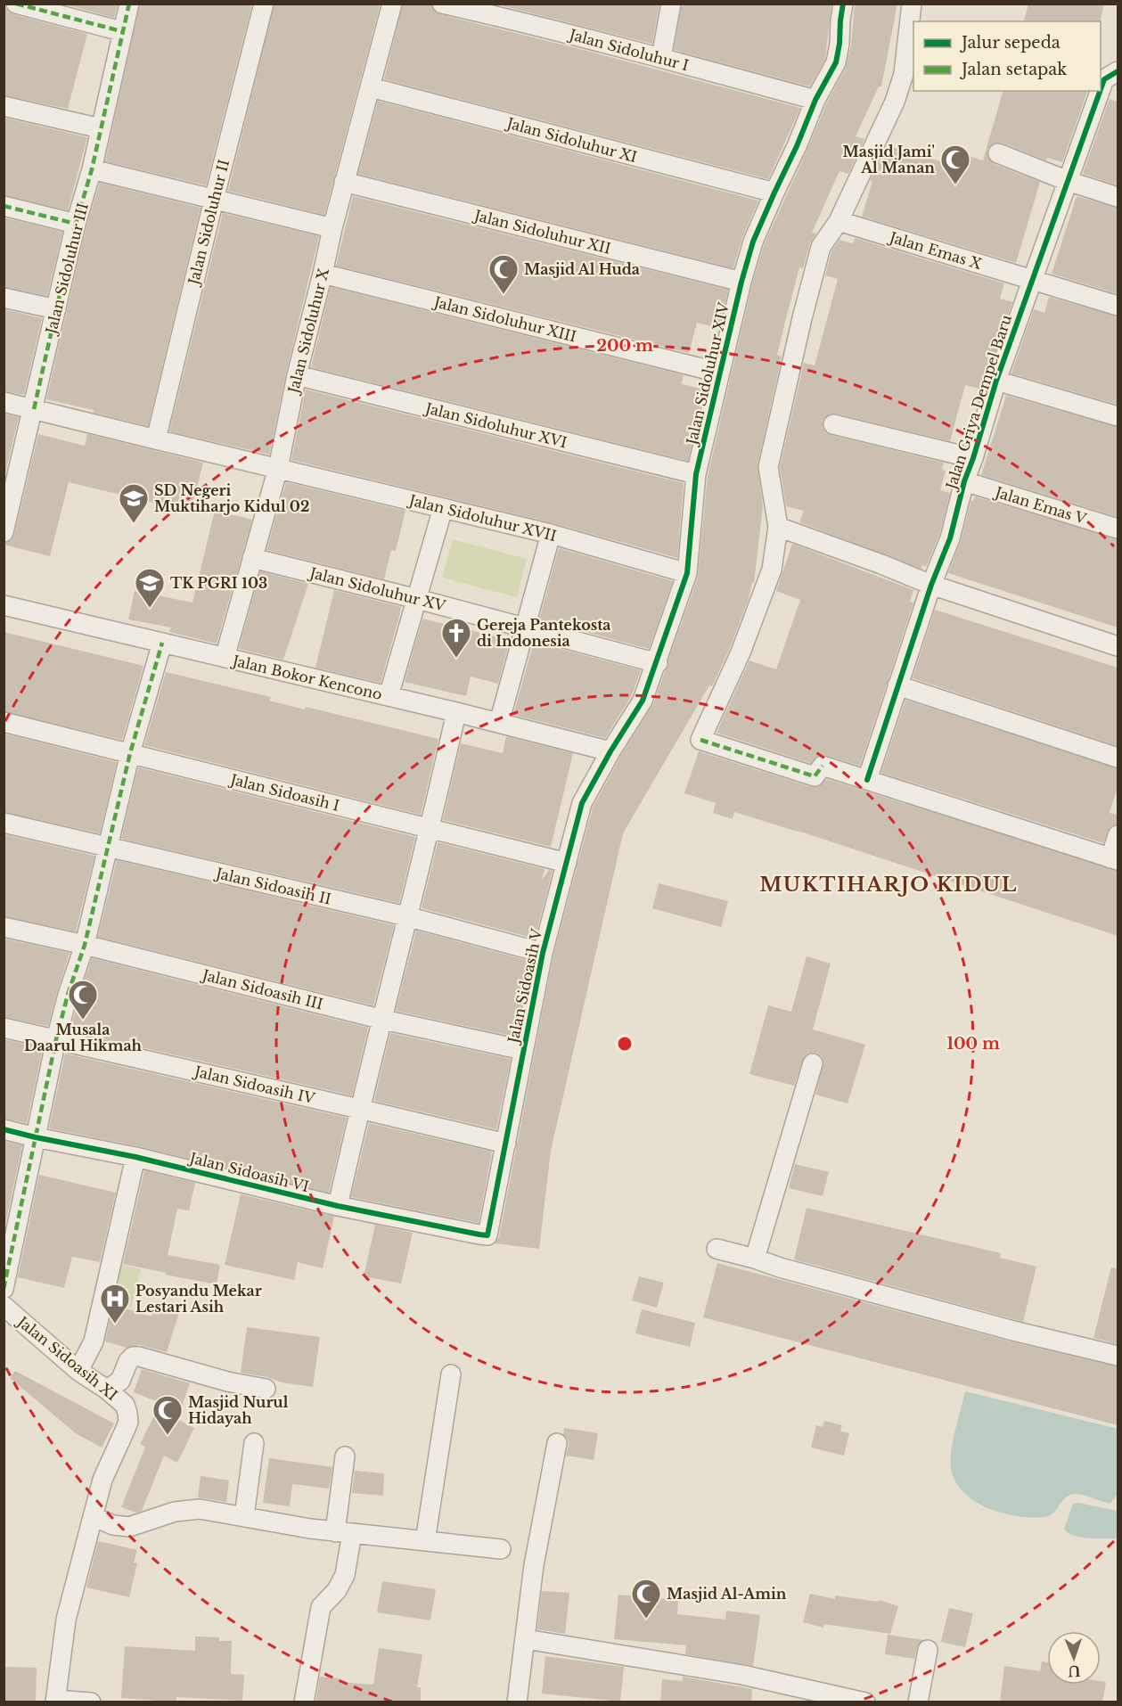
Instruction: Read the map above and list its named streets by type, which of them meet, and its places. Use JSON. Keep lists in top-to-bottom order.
{
  "streets": {
    "street": [
      "Jalan Sidoluhur I",
      "Jalan Sidoluhur XI",
      "Jalan Sidoluhur II",
      "Jalan Sidoluhur XII",
      "Jalan Emas X",
      "Jalan Sidoluhur III",
      "Jalan Sidoluhur XIII",
      "Jalan Sidoluhur X",
      "Jalan Sidoluhur XIV",
      "Jalan Griya Dempel Baru",
      "Jalan Sidoluhur XVI",
      "Jalan Emas V",
      "Jalan Sidoluhur XVII",
      "Jalan Sidoluhur XV",
      "Jalan Bokor Kencono",
      "Jalan Sidoasih I",
      "Jalan Sidoasih II",
      "Jalan Sidoasih V",
      "Jalan Sidoasih III",
      "Jalan Sidoasih IV",
      "Jalan Sidoasih VI",
      "Jalan Sidoasih XI"
    ]
  },
  "crossings": [
    ["Jalan Sidoluhur I", "Jalan Sidoluhur XIV"],
    ["Jalan Sidoluhur XI", "Jalan Sidoluhur X"],
    ["Jalan Sidoluhur XI", "Jalan Sidoluhur XIV"],
    ["Jalan Sidoluhur II", "Jalan Sidoluhur XVII"],
    ["Jalan Sidoluhur XII", "Jalan Sidoluhur X"],
    ["Jalan Sidoluhur XII", "Jalan Sidoluhur XIV"],
    ["Jalan Emas X", "Jalan Griya Dempel Baru"],
    ["Jalan Sidoluhur III", "Jalan Sidoluhur XVII"],
    ["Jalan Sidoluhur XIII", "Jalan Sidoluhur X"],
    ["Jalan Sidoluhur XIII", "Jalan Sidoluhur XIV"],
    ["Jalan Sidoluhur X", "Jalan Sidoluhur XVI"],
    ["Jalan Sidoluhur X", "Jalan Sidoluhur XVII"],
    ["Jalan Sidoluhur X", "Jalan Sidoluhur XV"],
    ["Jalan Sidoluhur X", "Jalan Bokor Kencono"],
    ["Jalan Sidoluhur XIV", "Jalan Sidoluhur XVI"],
    ["Jalan Sidoluhur XIV", "Jalan Sidoluhur XVII"],
    ["Jalan Sidoluhur XIV", "Jalan Sidoluhur XV"],
    ["Jalan Sidoluhur XIV", "Jalan Bokor Kencono"],
    ["Jalan Sidoluhur XIV", "Jalan Sidoasih V"],
    ["Jalan Griya Dempel Baru", "Jalan Emas V"],
    ["Jalan Bokor Kencono", "Jalan Sidoasih V"],
    ["Jalan Sidoasih I", "Jalan Sidoasih V"],
    ["Jalan Sidoasih II", "Jalan Sidoasih V"],
    ["Jalan Sidoasih V", "Jalan Sidoasih III"],
    ["Jalan Sidoasih V", "Jalan Sidoasih IV"],
    ["Jalan Sidoasih V", "Jalan Sidoasih VI"]
  ],
  "districts": ["MUKTIHARJO KIDUL"],
  "places": {
    "mosque": [
      "Masjid Jami' Al Manan",
      "Masjid Al Huda",
      "Musala Daarul Hikmah",
      "Masjid Nurul Hidayah",
      "Masjid Al-Amin"
    ],
    "school or university": ["SD Negeri Muktiharjo Kidul 02", "TK PGRI 103"],
    "church": ["Gereja Pantekosta di Indonesia"],
    "hospital": ["Posyandu Mekar Lestari Asih"]
  },
  "legend": ["Jalur sepeda", "Jalan setapak"],
  "north": "bottom",
  "rings": ["200 m", "100 m"]
}
